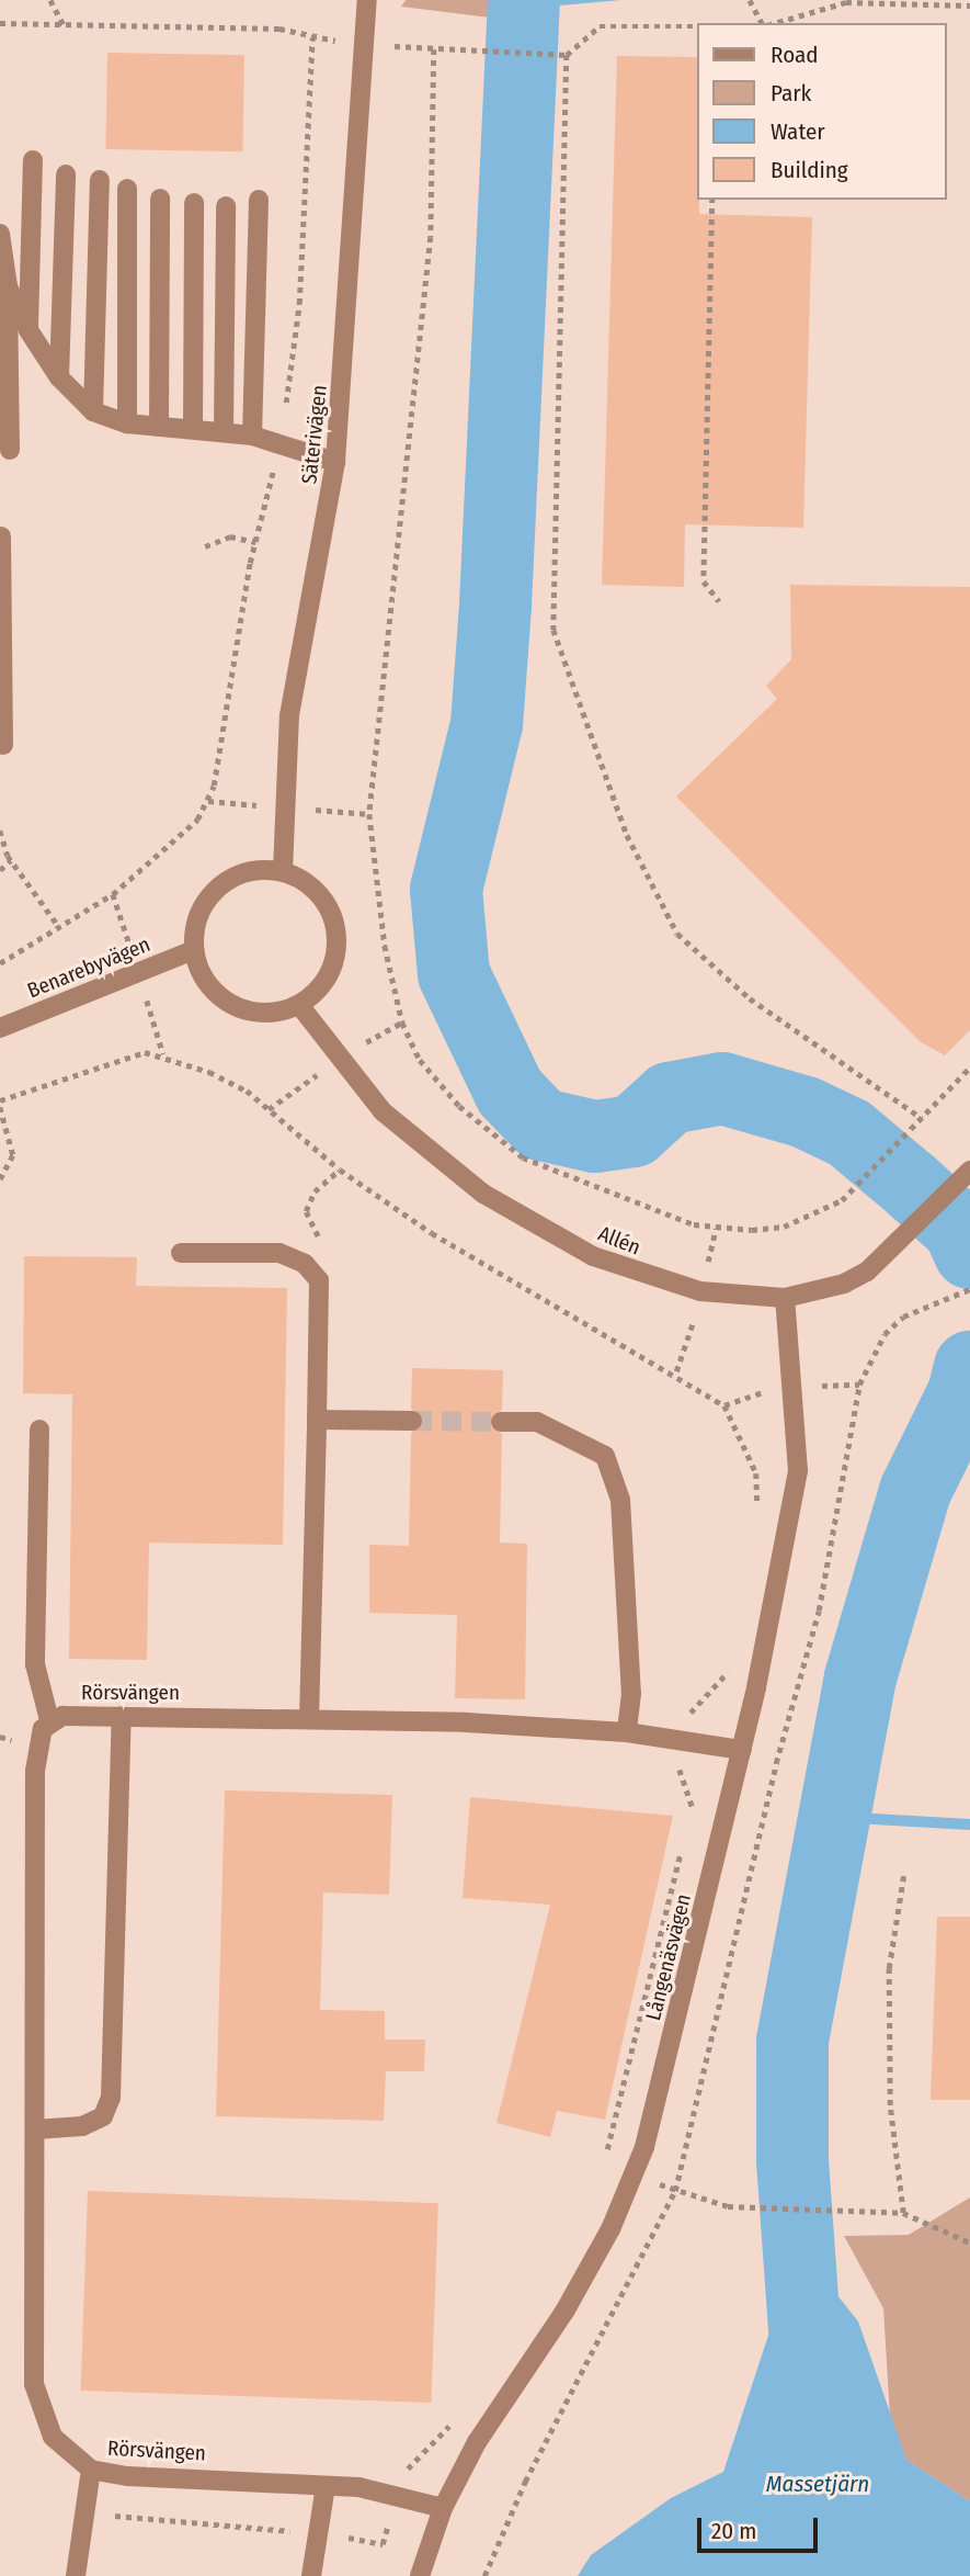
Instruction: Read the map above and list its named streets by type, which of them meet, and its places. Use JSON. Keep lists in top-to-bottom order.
{
  "streets": {
    "street": [
      "Säterivägen",
      "Benarebyvägen",
      "Allén",
      "Rörsvängen",
      "Långenäsvägen"
    ]
  },
  "crossings": [
    ["Säterivägen", "Benarebyvägen"],
    ["Säterivägen", "Allén"],
    ["Benarebyvägen", "Allén"],
    ["Allén", "Långenäsvägen"],
    ["Rörsvängen", "Långenäsvägen"]
  ],
  "water": ["Massetjärn"],
  "legend": [
    "Road",
    "Park",
    "Water",
    "Building"
  ],
  "scale_bar": "20 m"
}
